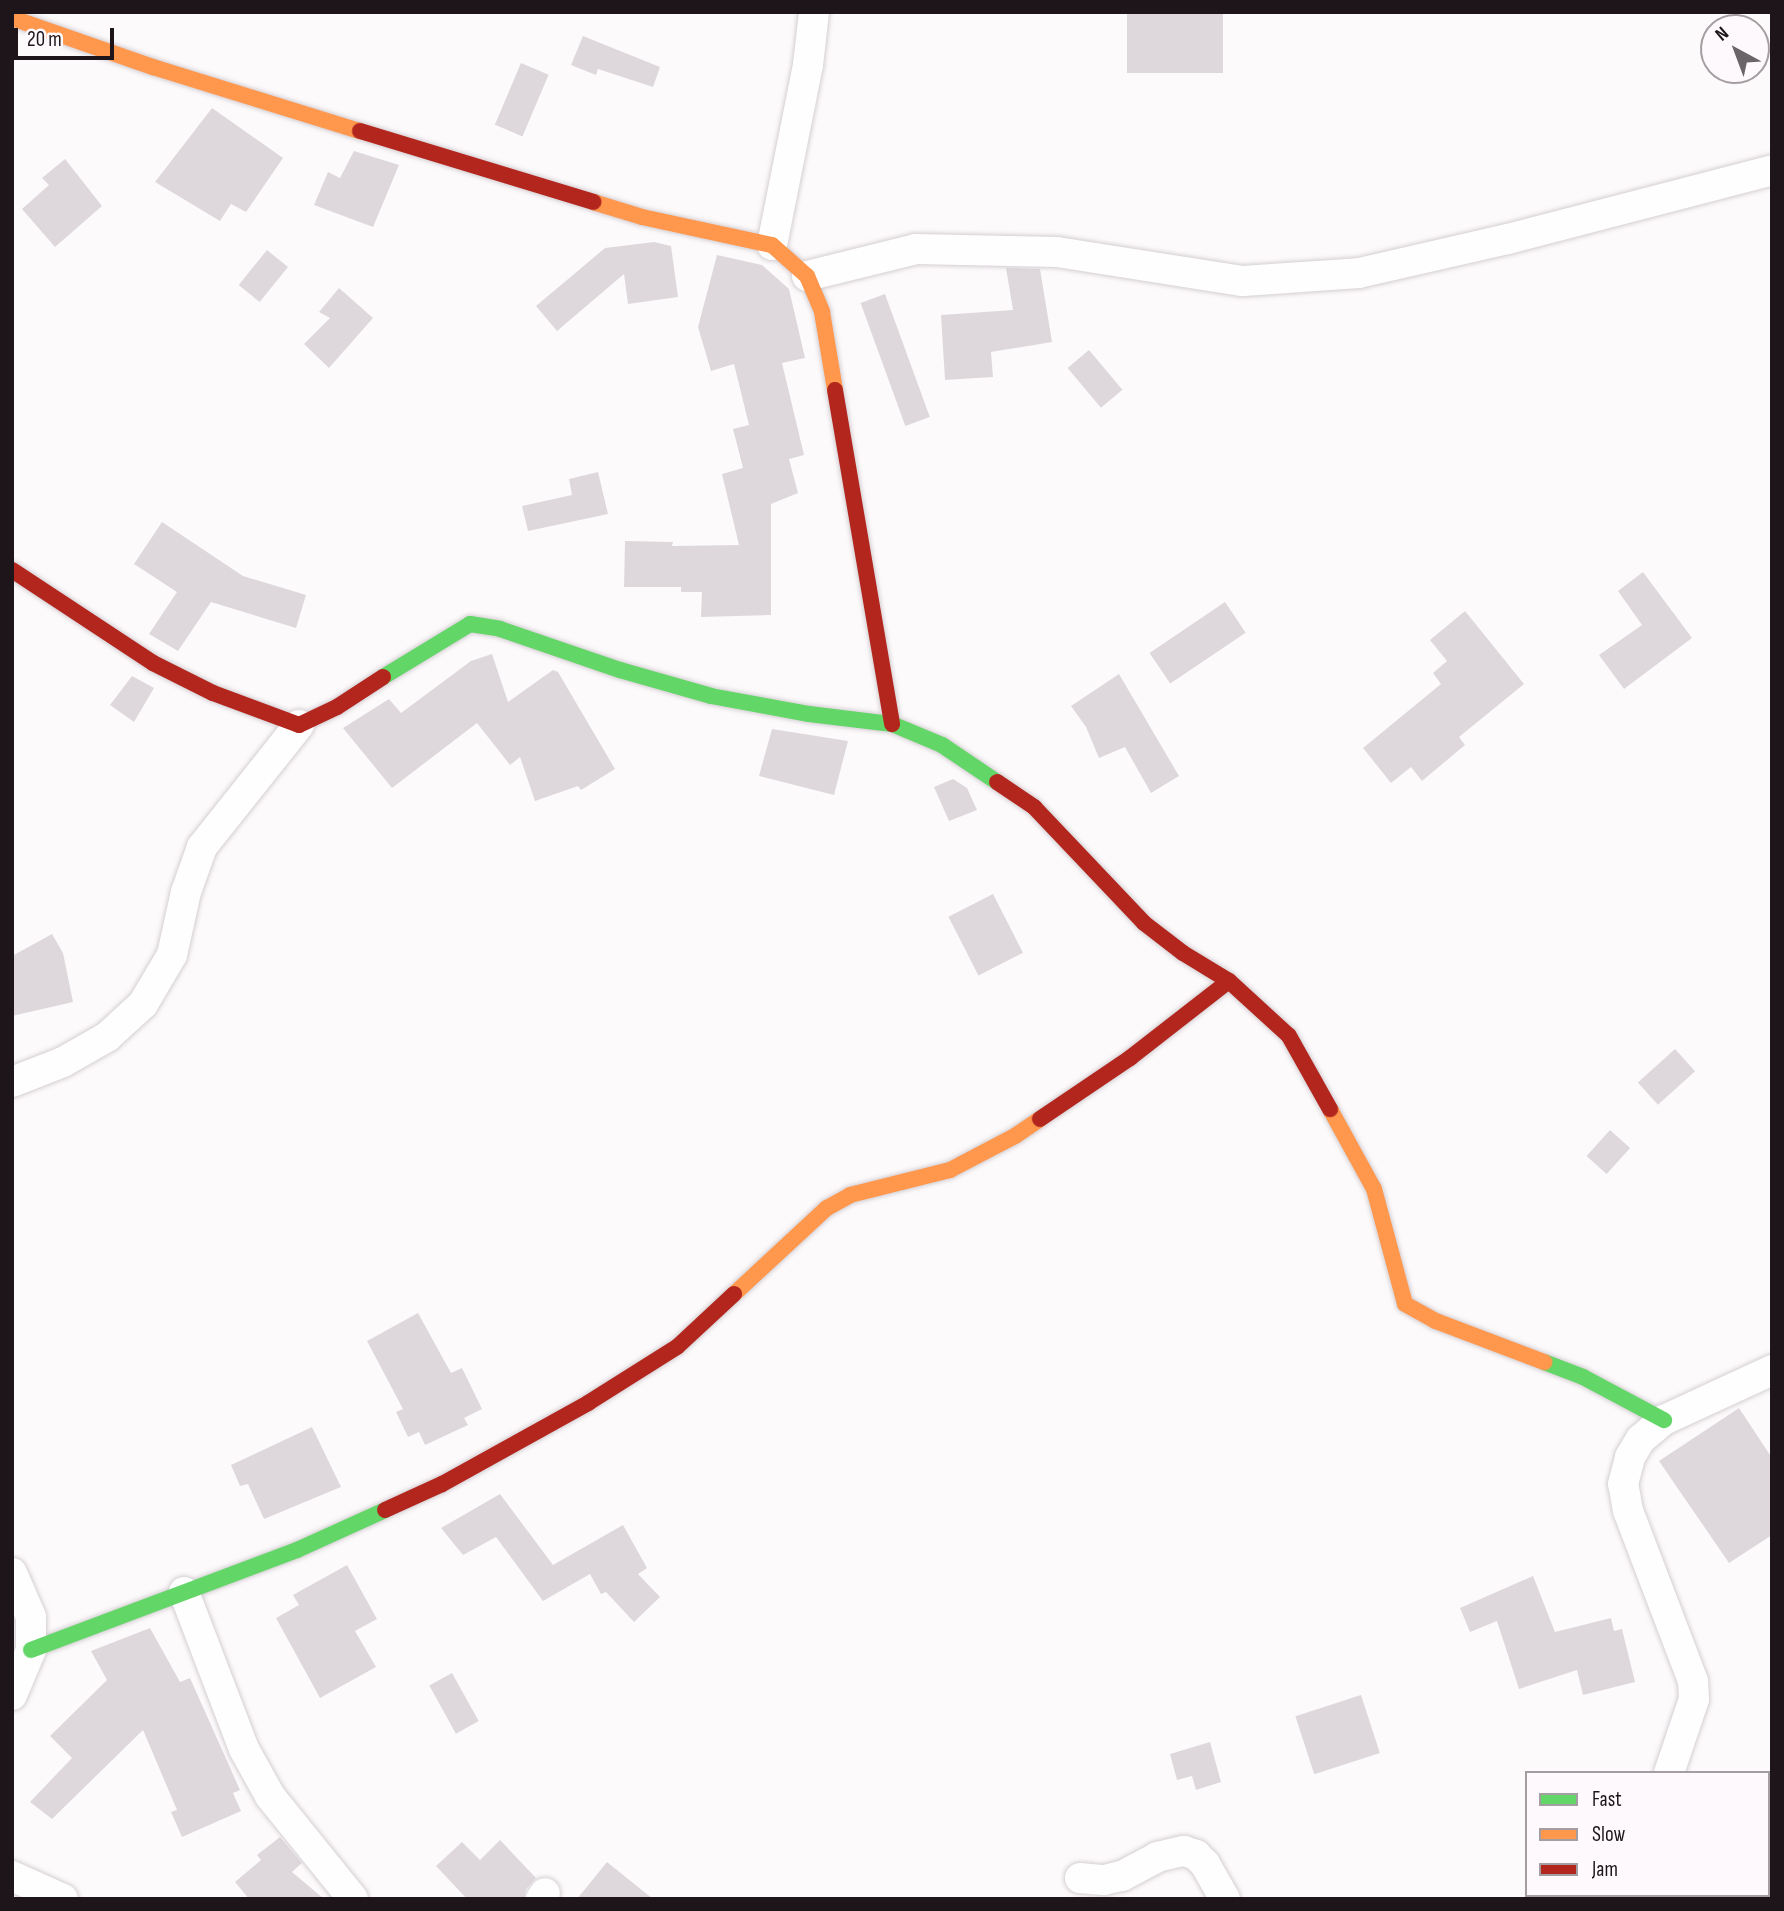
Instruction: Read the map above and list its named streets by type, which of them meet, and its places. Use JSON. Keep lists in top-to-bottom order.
{
  "legend": ["Fast", "Slow", "Jam"],
  "scale_bar": "20 m",
  "north": "top left"
}
